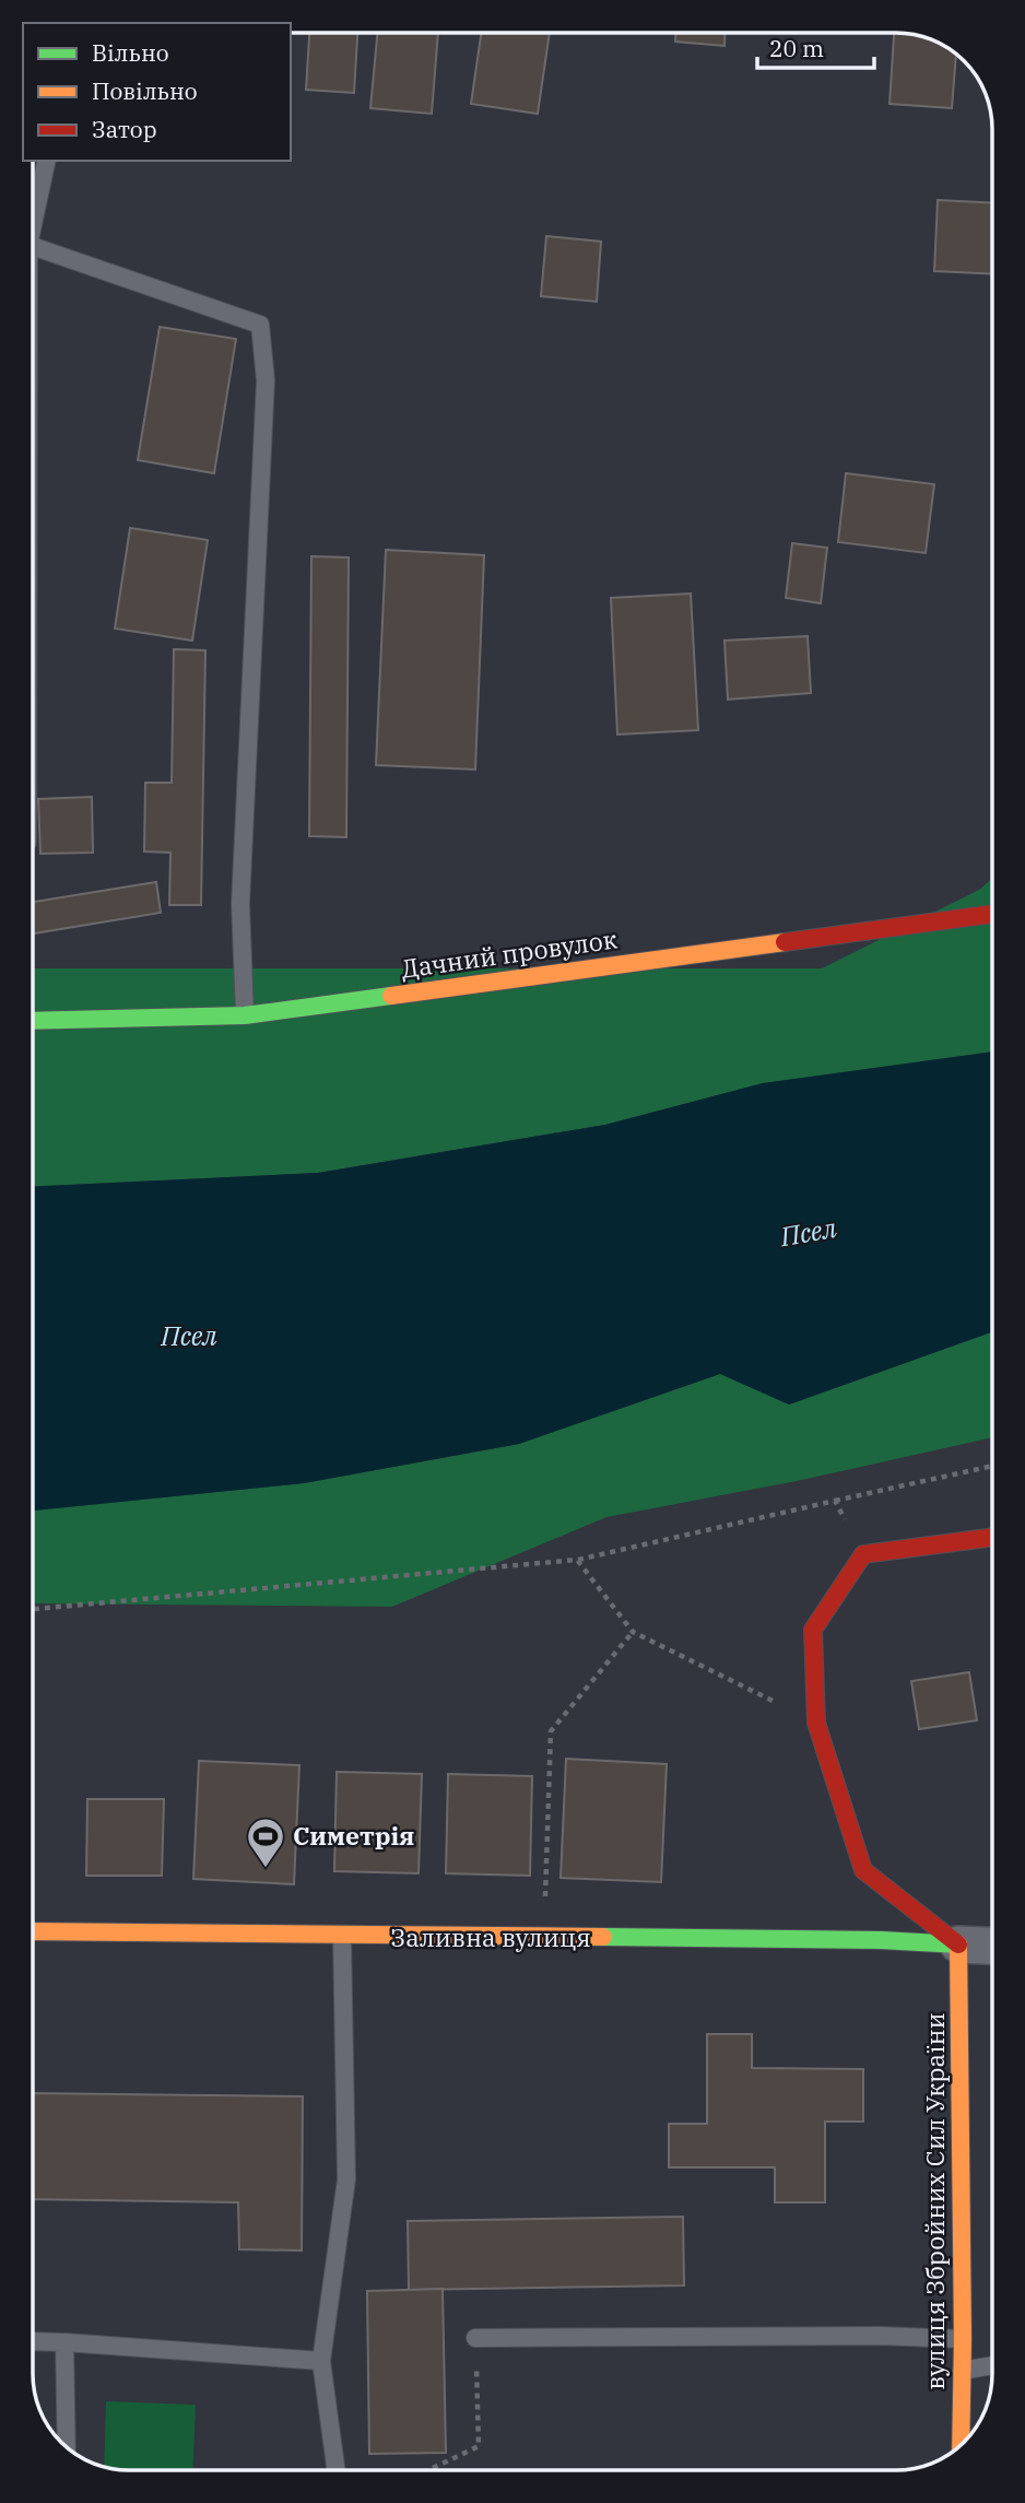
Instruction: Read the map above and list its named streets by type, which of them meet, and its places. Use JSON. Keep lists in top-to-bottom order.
{
  "streets": {
    "street": ["Дачний провулок", "Заливна вулиця", "вулиця Збройних Сил України"]
  },
  "crossings": [
    ["Заливна вулиця", "вулиця Збройних Сил України"]
  ],
  "water": ["Псел"],
  "places": {
    "sports": ["Симетрія"]
  },
  "legend": ["Вільно", "Повільно", "Затор"],
  "scale_bar": "20 m"
}
